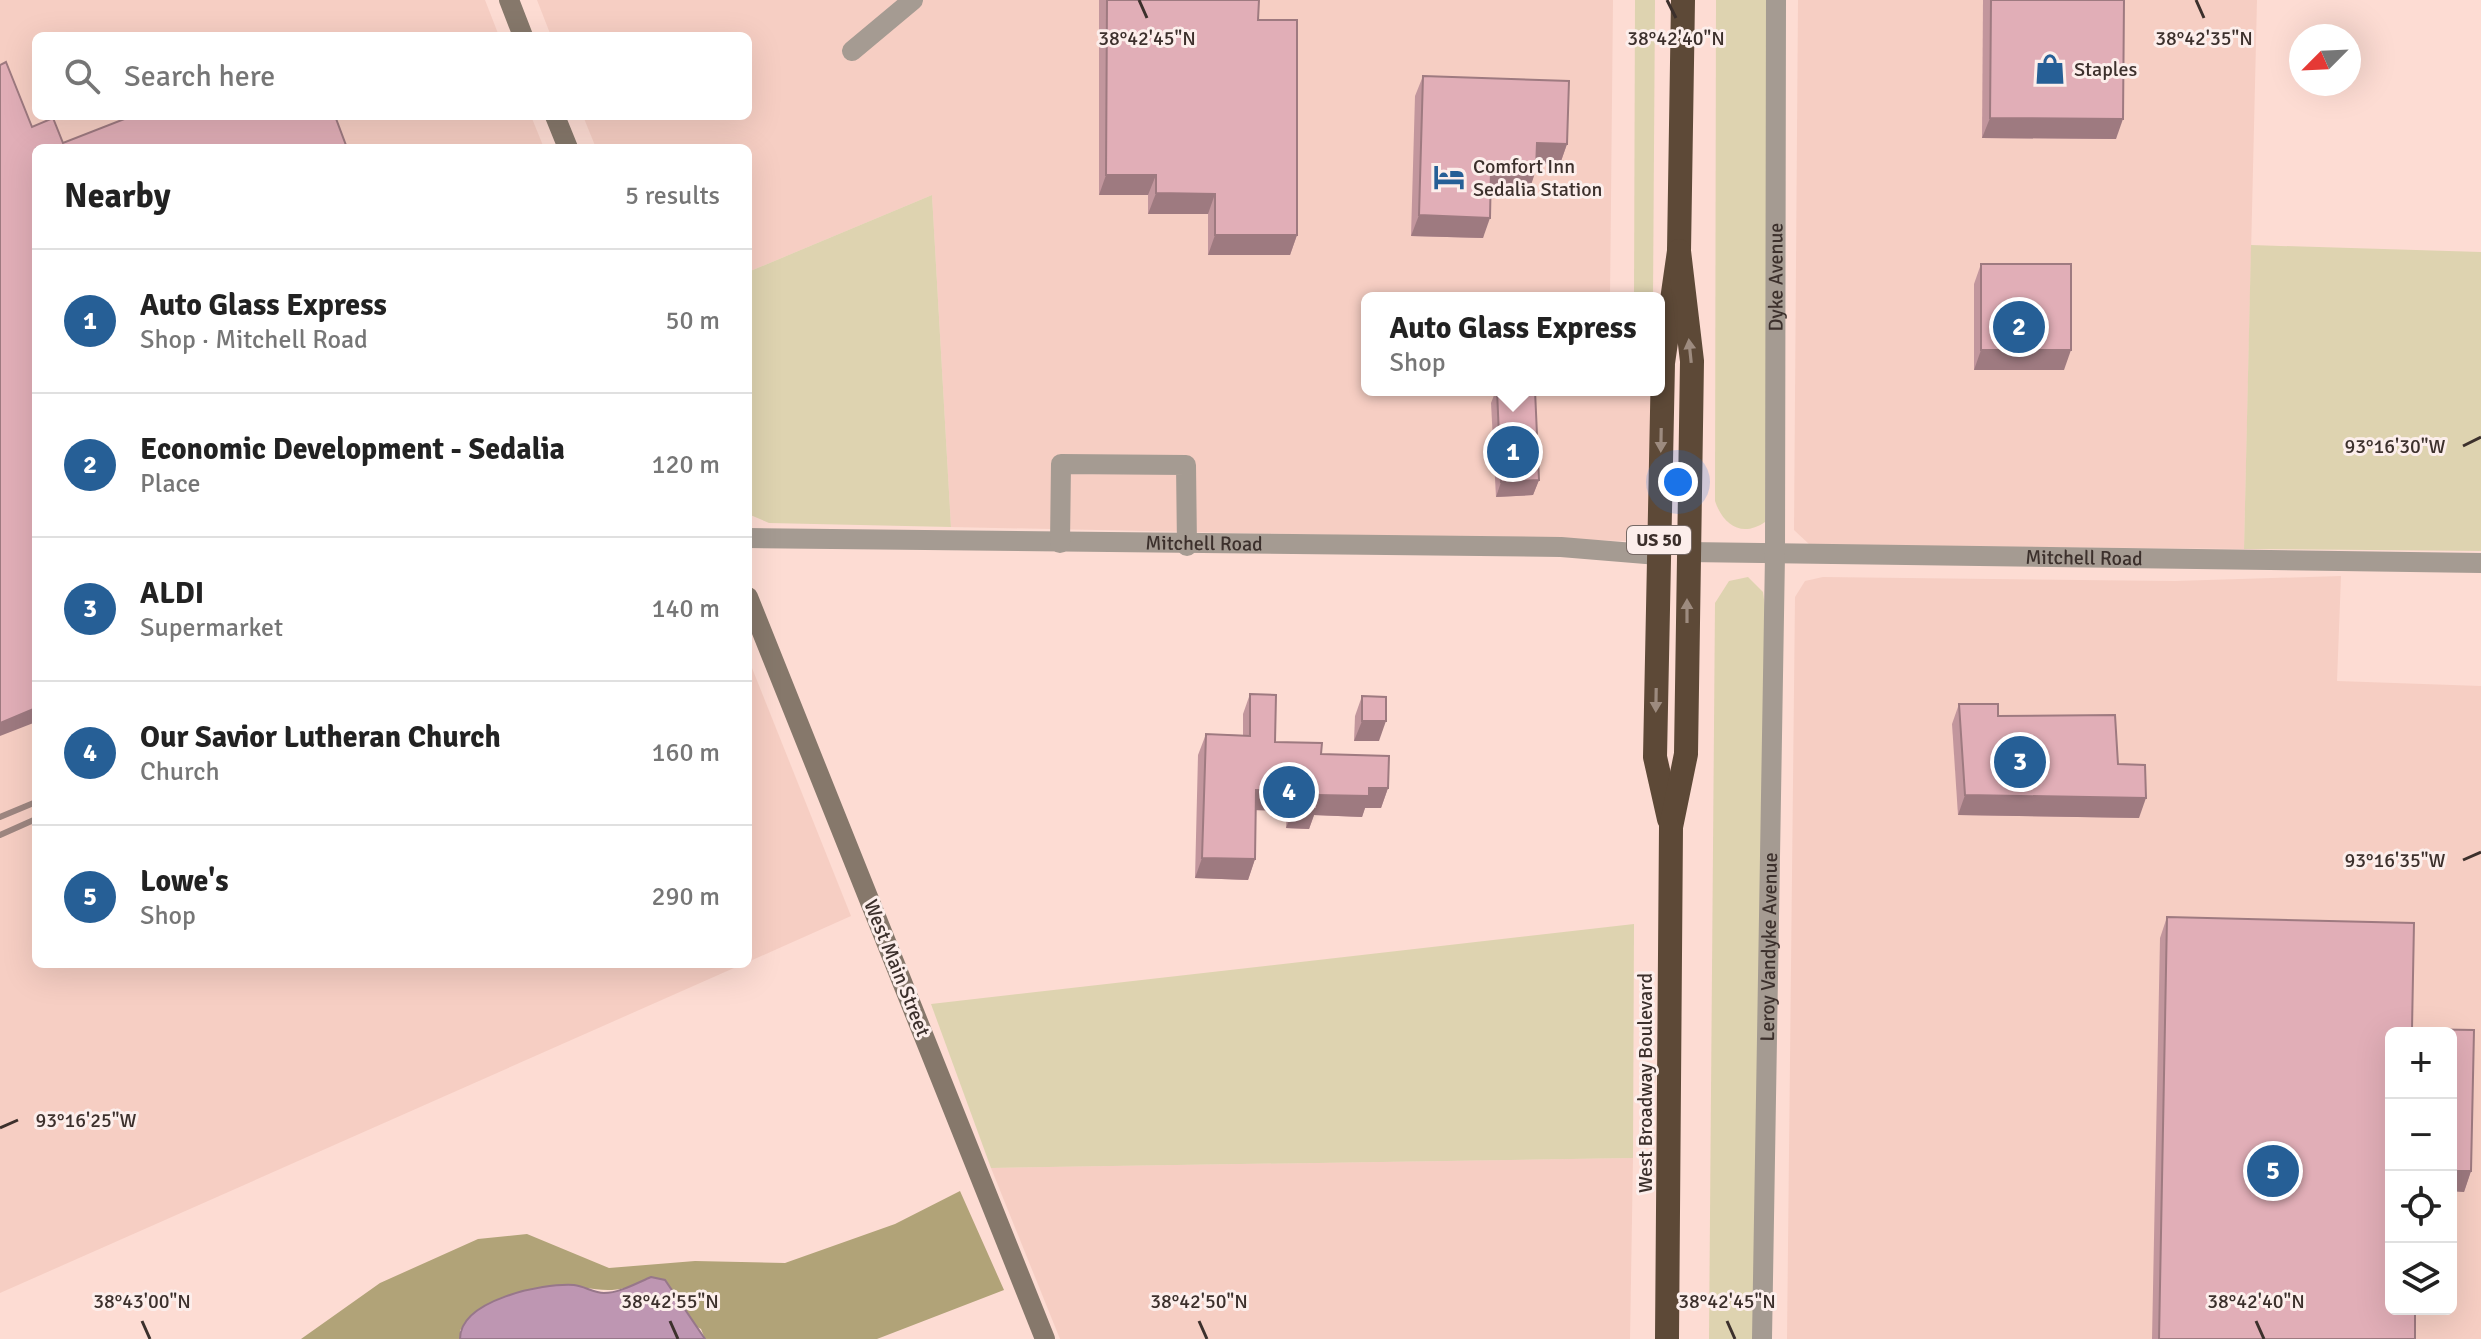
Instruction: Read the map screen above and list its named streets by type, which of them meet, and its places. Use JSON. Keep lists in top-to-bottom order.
{
  "streets": {
    "highway": ["US 50", "West Broadway Boulevard"],
    "main road": ["West Main Street"],
    "street": ["Dyke Avenue", "Mitchell Road", "Leroy Vandyke Avenue"]
  },
  "crossings": [
    ["Dyke Avenue", "Mitchell Road"],
    ["Dyke Avenue", "Leroy Vandyke Avenue"],
    ["Mitchell Road", "Leroy Vandyke Avenue"],
    ["Mitchell Road", "West Broadway Boulevard"]
  ],
  "places": {
    "shop": ["Staples"],
    "hotel": ["Comfort Inn Sedalia Station"]
  },
  "north": "bottom left",
  "page": {
    "search": "Search here",
    "heading": ["Nearby", "5 results"],
    "list": [
      {
        "mark": "1",
        "name": "Auto Glass Express",
        "note": "Shop · Mitchell Road",
        "value": "50 m"
      },
      {
        "mark": "2",
        "name": "Economic Development - Sedalia",
        "note": "Place",
        "value": "120 m"
      },
      {
        "mark": "3",
        "name": "ALDI",
        "note": "Supermarket",
        "value": "140 m"
      },
      {
        "mark": "4",
        "name": "Our Savior Lutheran Church",
        "note": "Church",
        "value": "160 m"
      },
      {
        "mark": "5",
        "name": "Lowe's",
        "note": "Shop",
        "value": "290 m"
      }
    ],
    "popup": ["Auto Glass Express", "Shop"],
    "pins": [
      "2",
      "1",
      "3",
      "4",
      "5"
    ],
    "map_buttons": ["+", "−"]
  },
  "coordinates": [
    "38°42'45\"N",
    "38°42'40\"N",
    "38°42'35\"N",
    "93°16'30\"W",
    "93°16'35\"W",
    "93°16'25\"W",
    "38°43'00\"N",
    "38°42'55\"N",
    "38°42'50\"N"
  ]
}
